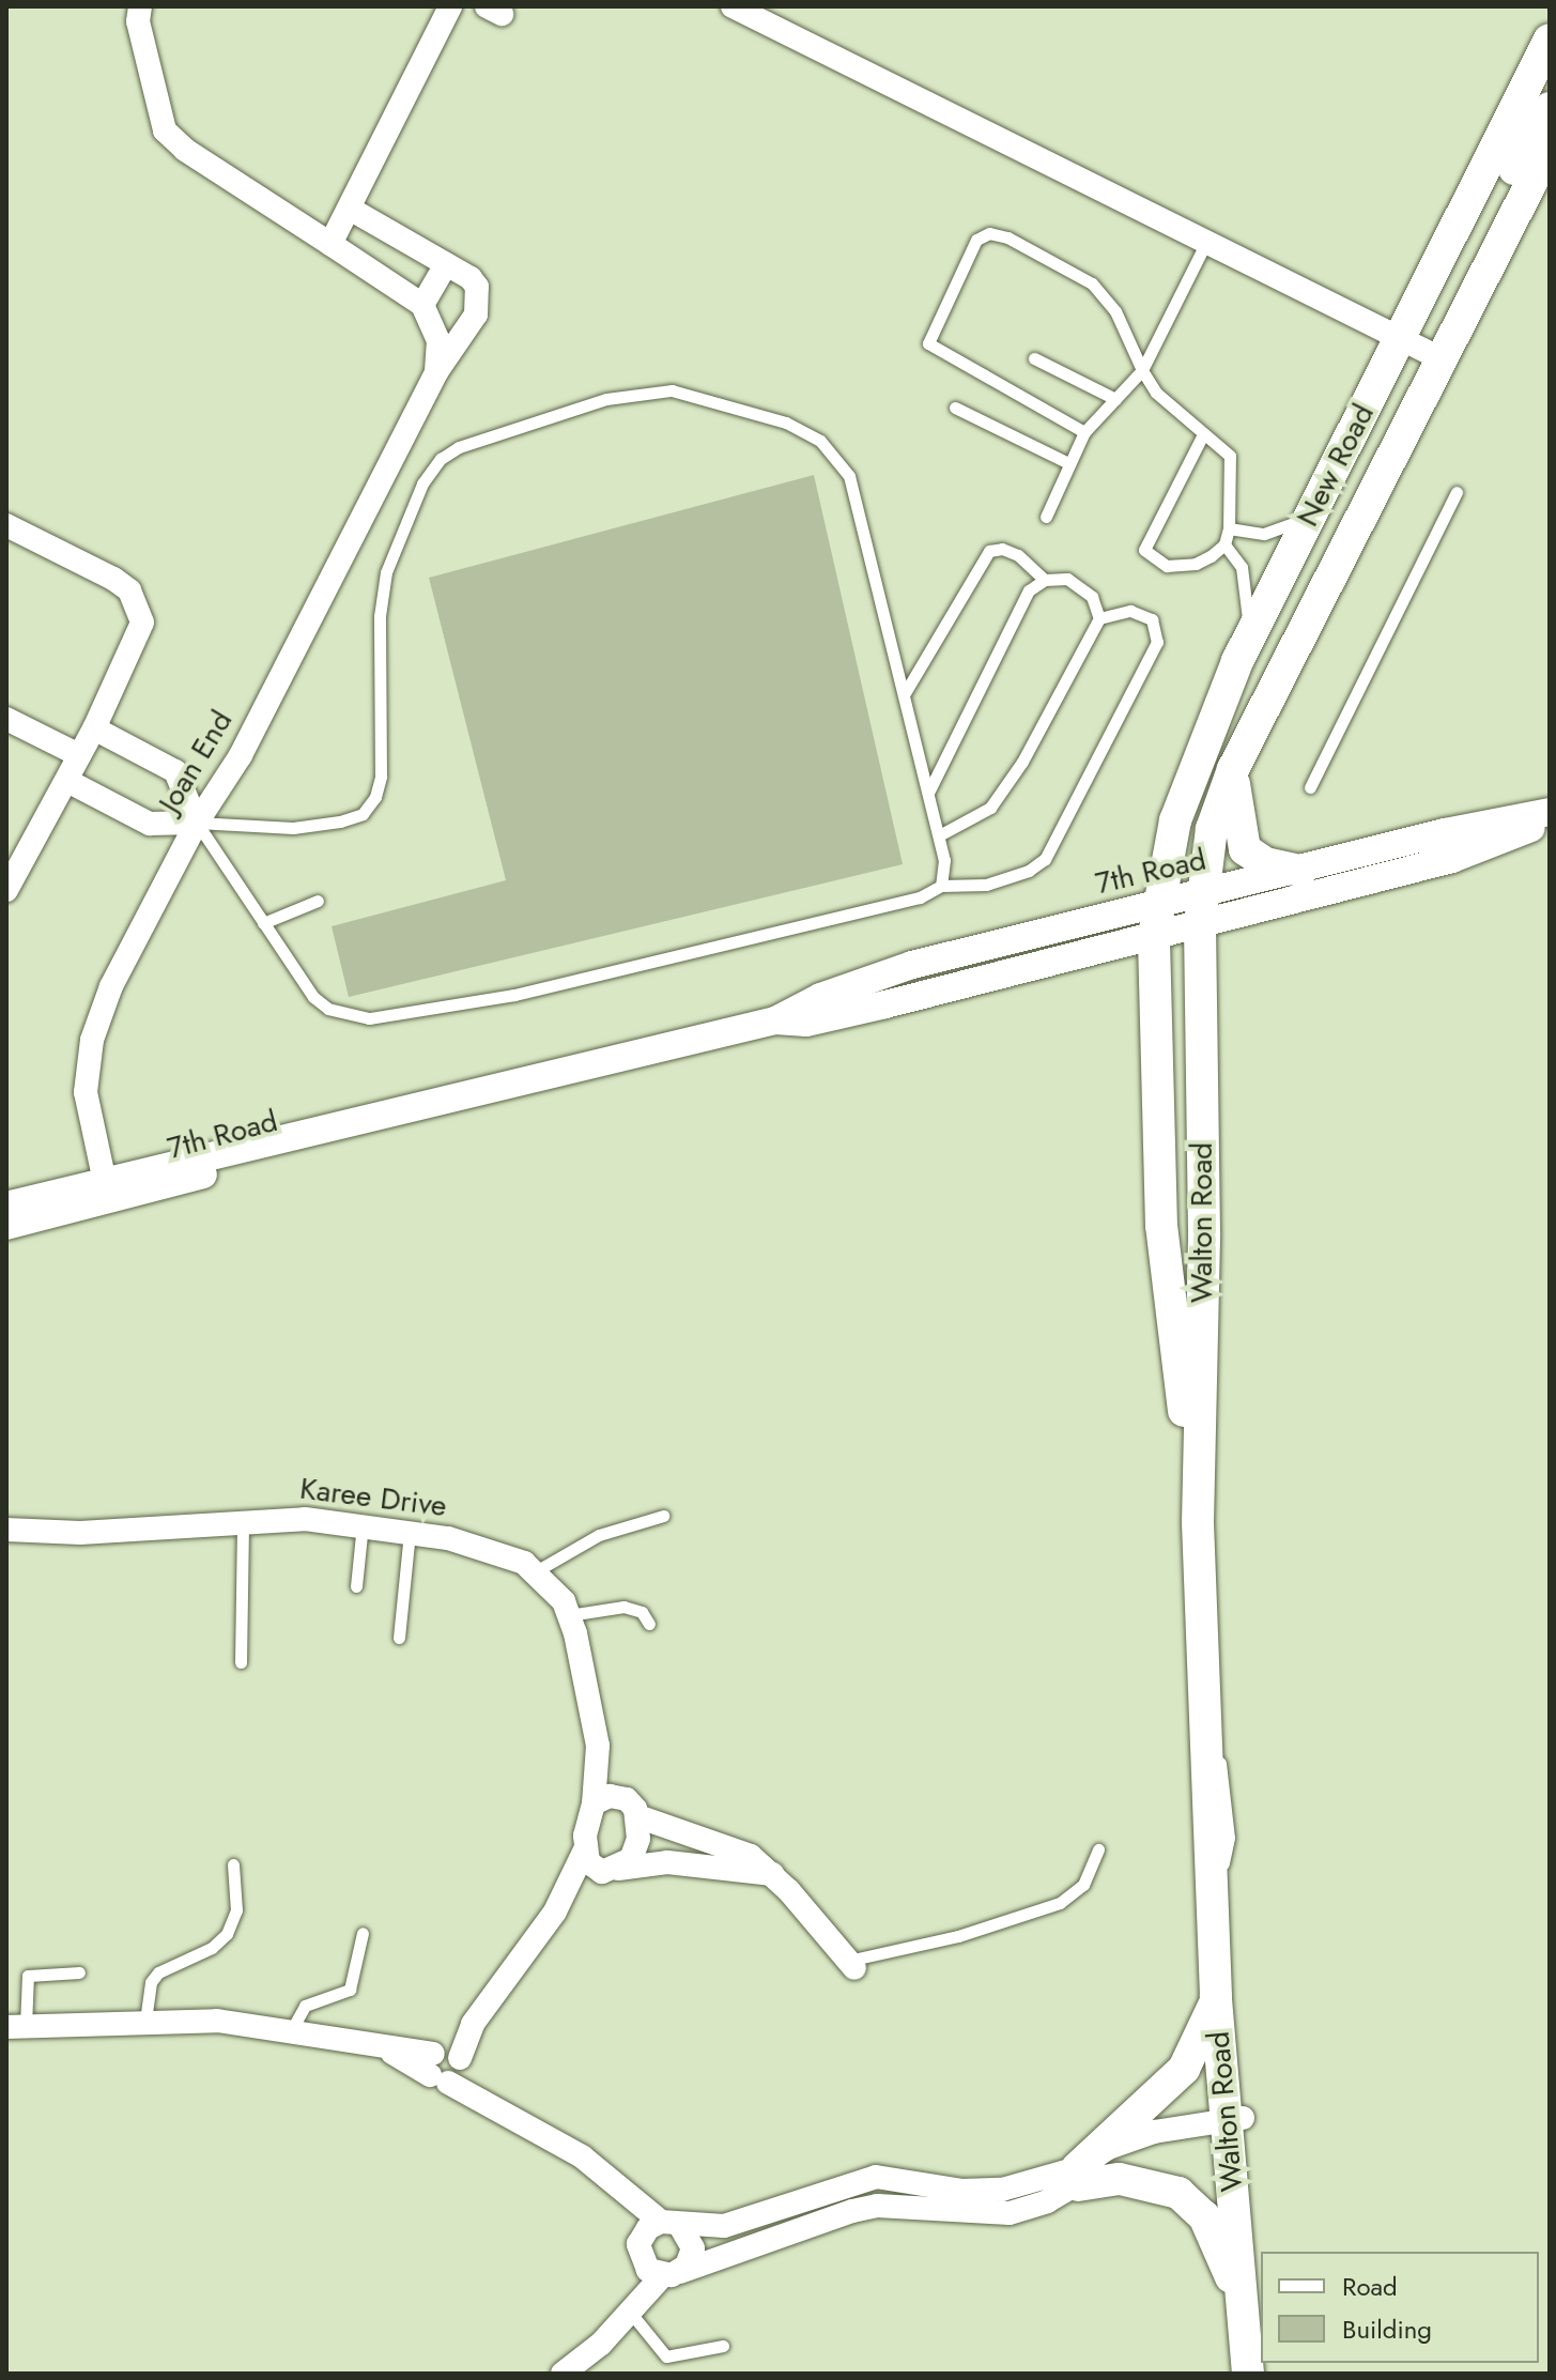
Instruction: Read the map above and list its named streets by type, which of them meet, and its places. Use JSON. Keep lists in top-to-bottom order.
{
  "streets": {
    "main road": ["New Road", "Walton Road"],
    "street": ["Joan End", "7th Road", "Karee Drive"]
  },
  "crossings": [
    ["New Road", "7th Road"],
    ["New Road", "Walton Road"],
    ["Joan End", "7th Road"],
    ["7th Road", "Walton Road"]
  ],
  "legend": ["Road", "Building"]
}
